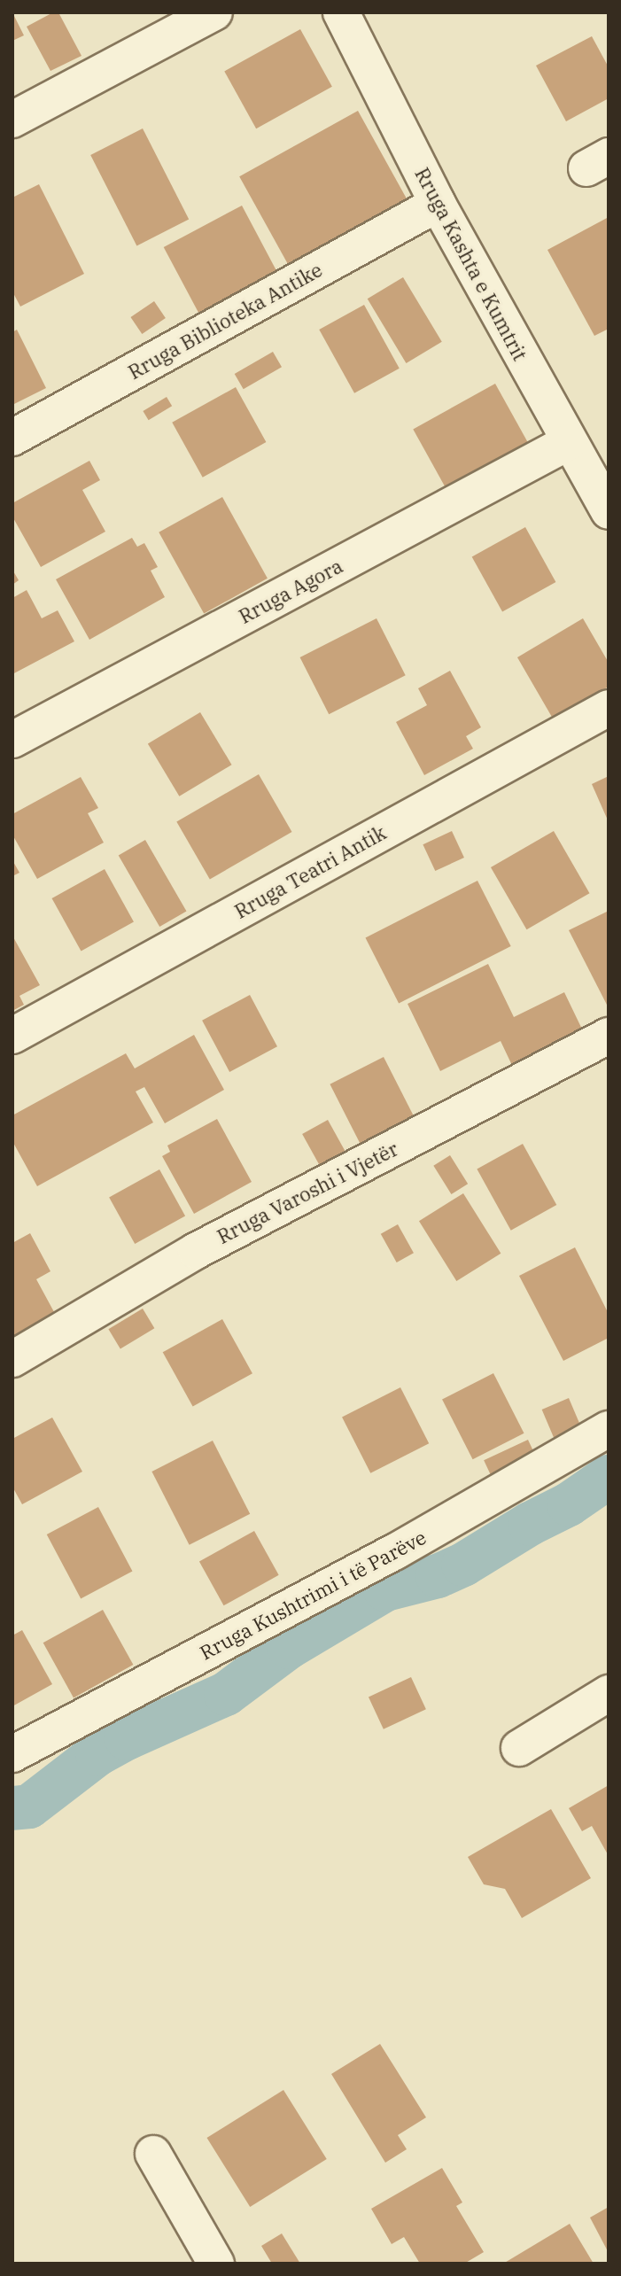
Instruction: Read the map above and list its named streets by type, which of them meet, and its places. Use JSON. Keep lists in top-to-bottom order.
{
  "streets": {
    "street": [
      "Rruga Kashta e Kumtrit",
      "Rruga Biblioteka Antike",
      "Rruga Agora",
      "Rruga Teatri Antik",
      "Rruga Varoshi i Vjetër",
      "Rruga Kushtrimi i të Parëve"
    ]
  },
  "crossings": [
    ["Rruga Kashta e Kumtrit", "Rruga Biblioteka Antike"],
    ["Rruga Kashta e Kumtrit", "Rruga Agora"]
  ]
}
